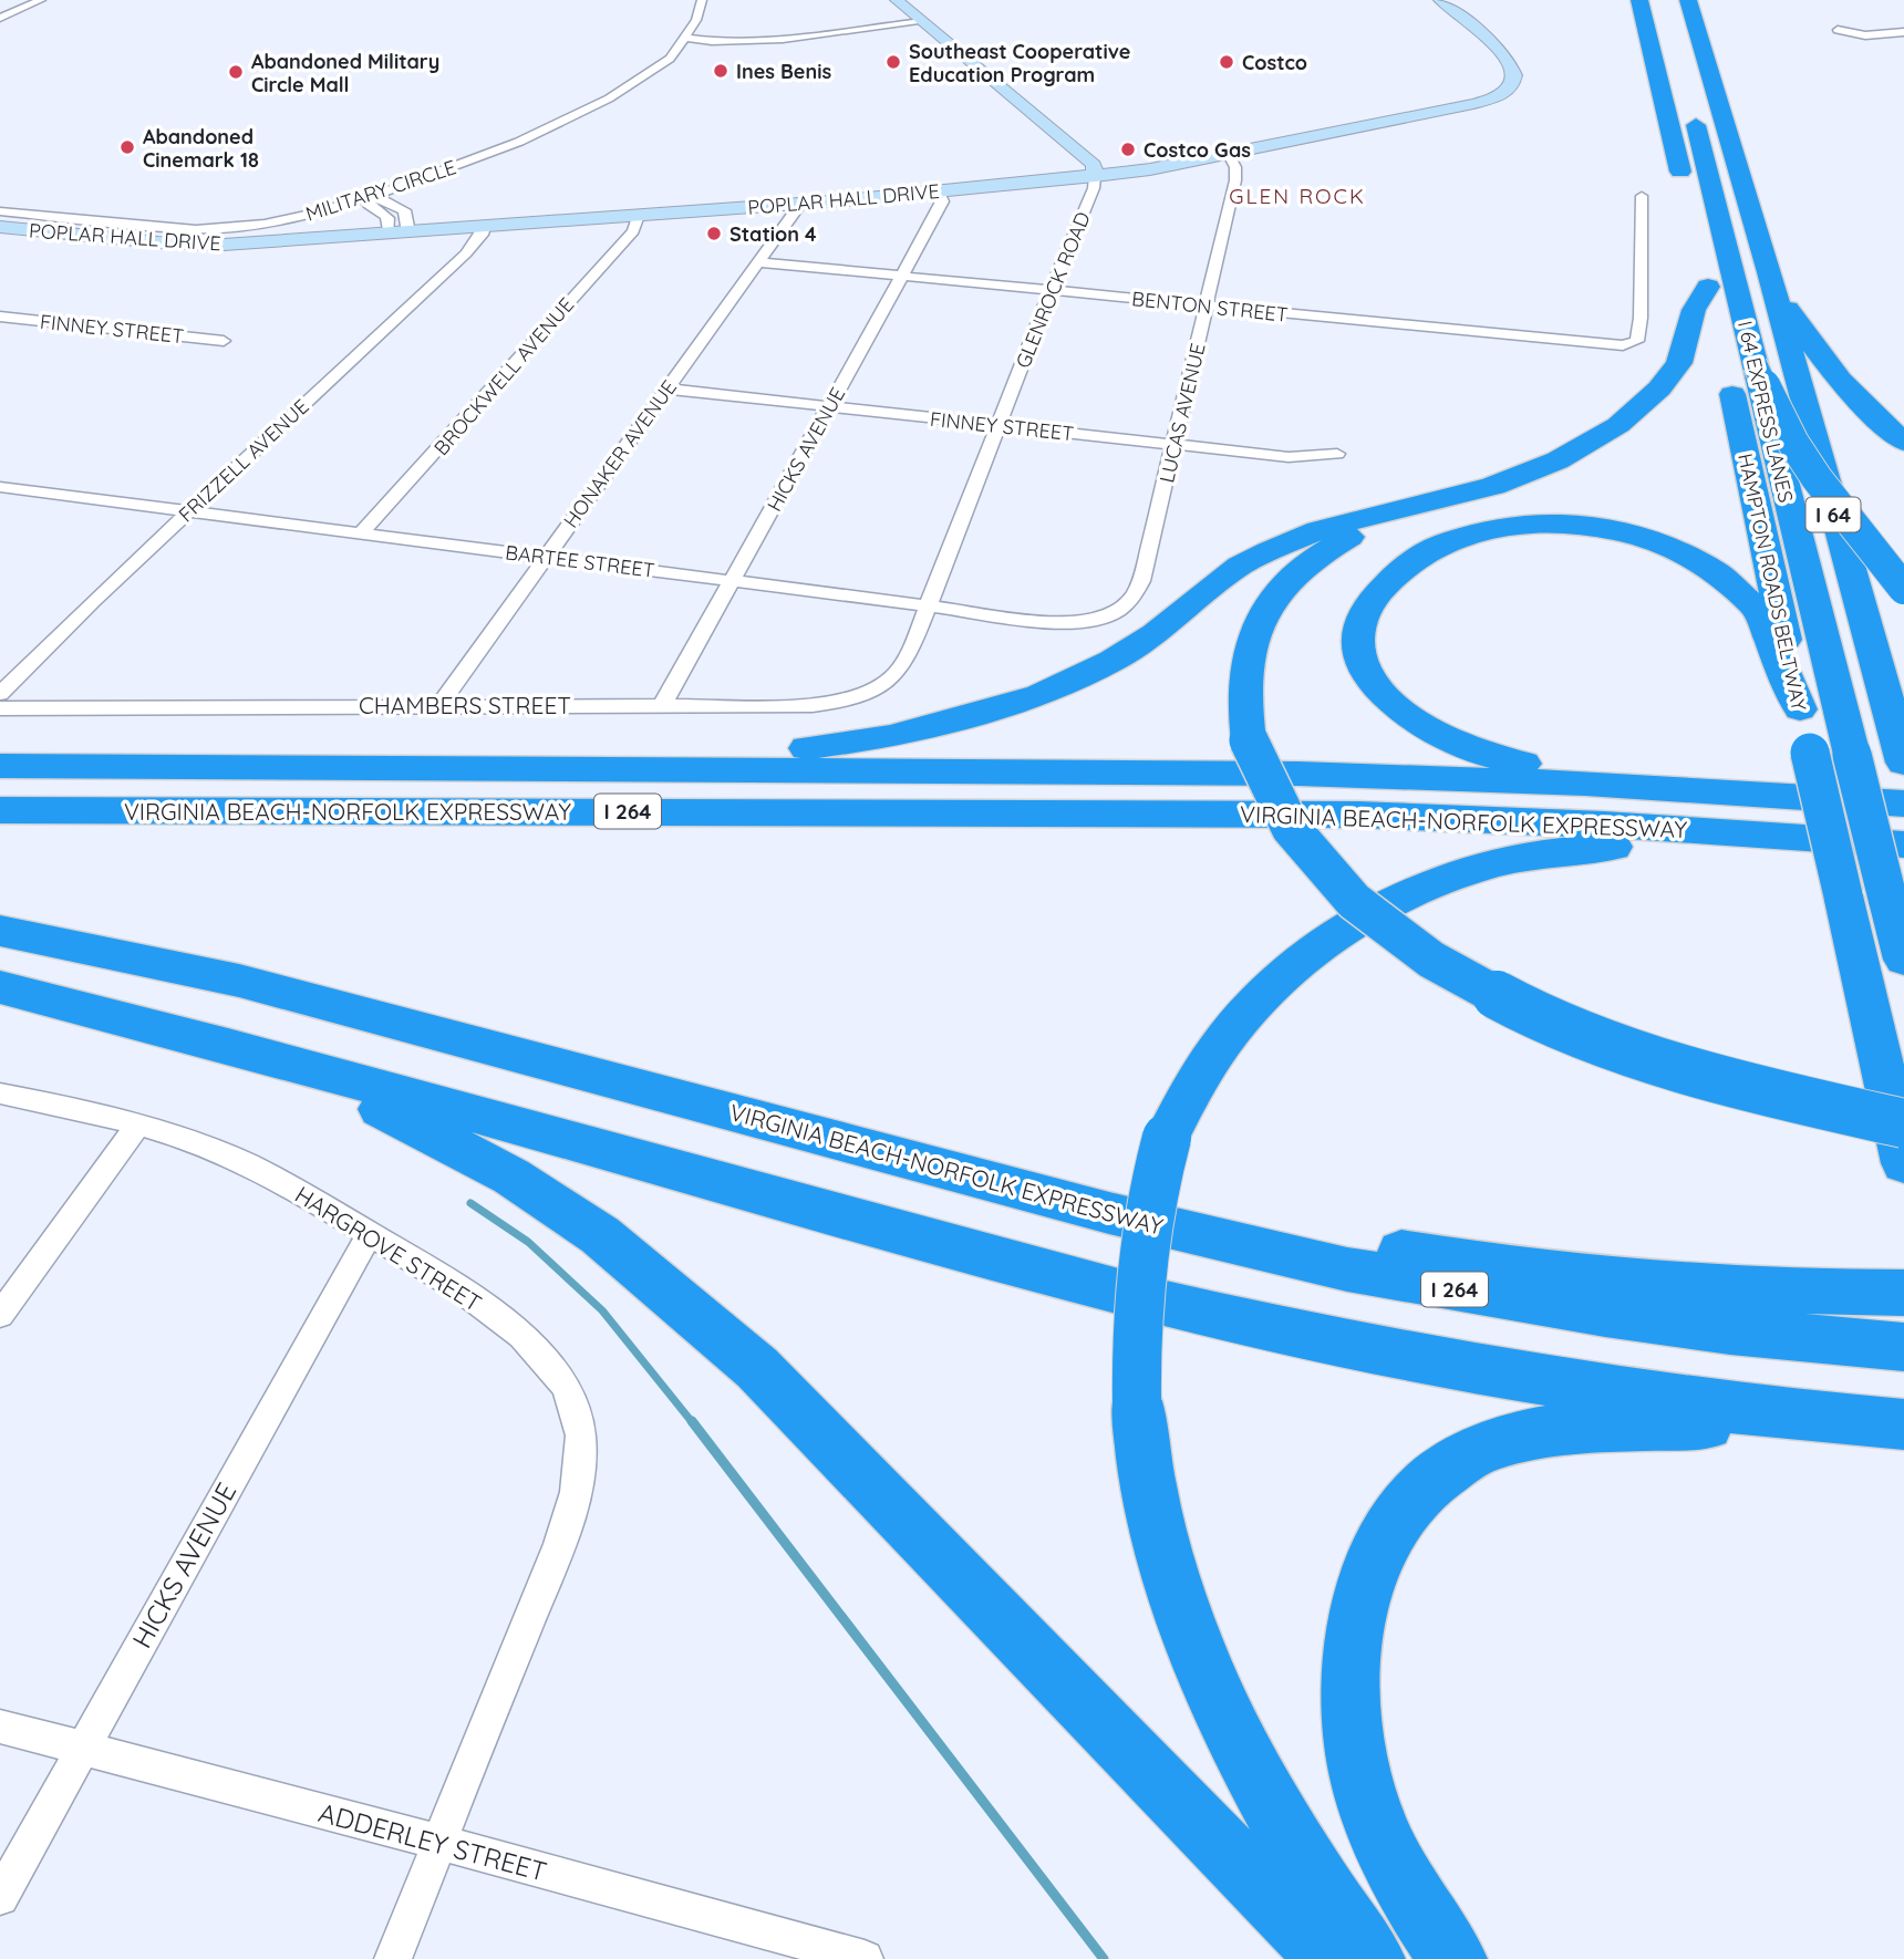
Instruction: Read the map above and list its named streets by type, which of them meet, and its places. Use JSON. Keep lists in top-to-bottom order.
{
  "streets": {
    "highway": [
      "I 64 EXPRESS LANES",
      "I 64",
      "HAMPTON ROADS BELTWAY",
      "VIRGINIA BEACH-NORFOLK EXPRESSWAY",
      "I 264"
    ],
    "street": [
      "MILITARY CIRCLE",
      "POPLAR HALL DRIVE",
      "GLENROCK ROAD",
      "BENTON STREET",
      "FINNEY STREET",
      "BROCKWELL AVENUE",
      "LUCAS AVENUE",
      "HICKS AVENUE",
      "HONAKER AVENUE",
      "FRIZZELL AVENUE",
      "BARTEE STREET",
      "CHAMBERS STREET",
      "HARGROVE STREET",
      "ADDERLEY STREET"
    ]
  },
  "crossings": [
    ["POPLAR HALL DRIVE", "GLENROCK ROAD"],
    ["POPLAR HALL DRIVE", "BROCKWELL AVENUE"],
    ["POPLAR HALL DRIVE", "LUCAS AVENUE"],
    ["POPLAR HALL DRIVE", "HICKS AVENUE"],
    ["POPLAR HALL DRIVE", "HONAKER AVENUE"],
    ["POPLAR HALL DRIVE", "FRIZZELL AVENUE"],
    ["GLENROCK ROAD", "BENTON STREET"],
    ["GLENROCK ROAD", "FINNEY STREET"],
    ["GLENROCK ROAD", "BARTEE STREET"],
    ["GLENROCK ROAD", "CHAMBERS STREET"],
    ["BENTON STREET", "LUCAS AVENUE"],
    ["BENTON STREET", "HICKS AVENUE"],
    ["BENTON STREET", "HONAKER AVENUE"],
    ["FINNEY STREET", "LUCAS AVENUE"],
    ["FINNEY STREET", "HICKS AVENUE"],
    ["FINNEY STREET", "HONAKER AVENUE"],
    ["BROCKWELL AVENUE", "BARTEE STREET"],
    ["LUCAS AVENUE", "BARTEE STREET"],
    ["HICKS AVENUE", "BARTEE STREET"],
    ["HICKS AVENUE", "CHAMBERS STREET"],
    ["HICKS AVENUE", "HARGROVE STREET"],
    ["HICKS AVENUE", "ADDERLEY STREET"],
    ["HONAKER AVENUE", "BARTEE STREET"],
    ["HONAKER AVENUE", "CHAMBERS STREET"],
    ["FRIZZELL AVENUE", "BARTEE STREET"],
    ["HARGROVE STREET", "ADDERLEY STREET"]
  ],
  "districts": ["GLEN ROCK"],
  "places": [
    "Southeast Cooperative Education Program",
    "Costco",
    "Ines Benis",
    "Abandoned Military Circle Mall",
    "Abandoned Cinemark 18",
    "Costco Gas",
    "Station 4"
  ]
}
